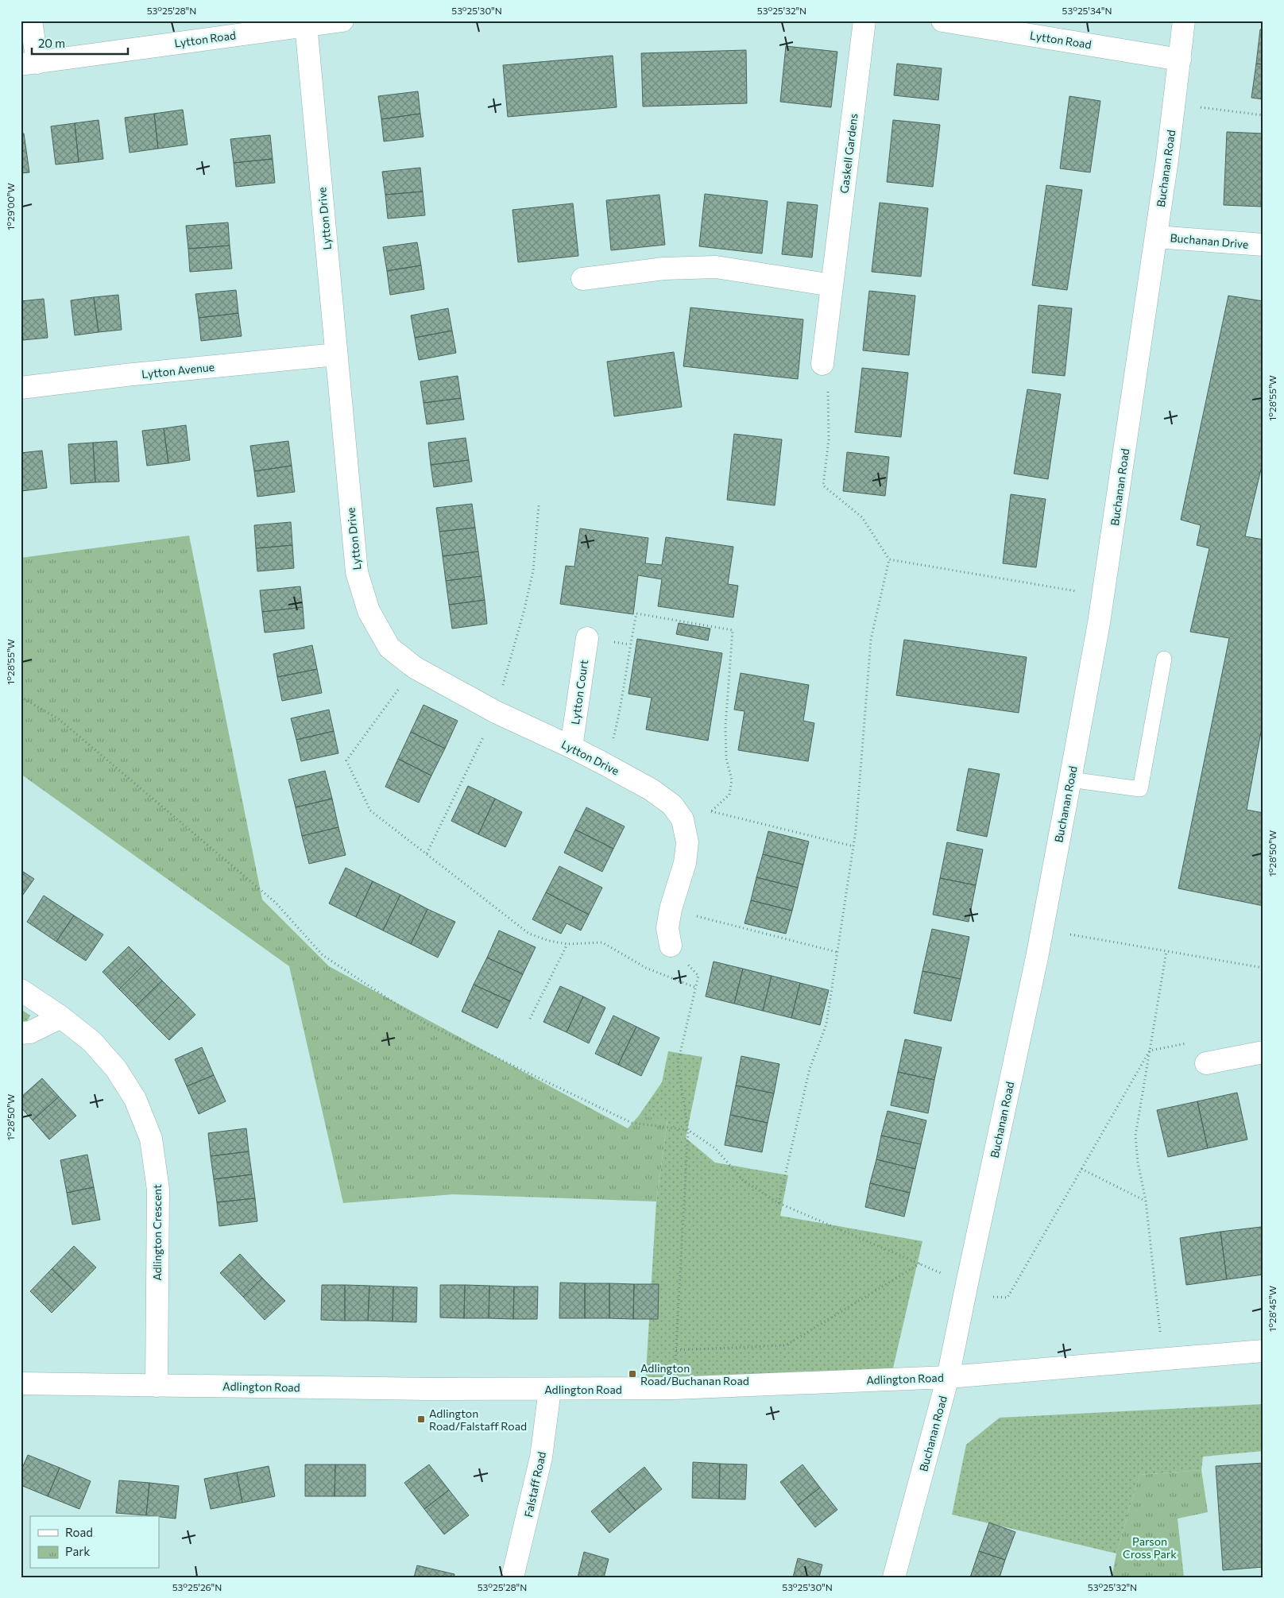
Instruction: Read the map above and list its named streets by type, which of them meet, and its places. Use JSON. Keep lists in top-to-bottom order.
{
  "streets": {
    "street": [
      "Lytton Road",
      "Gaskell Gardens",
      "Buchanan Road",
      "Lytton Drive",
      "Buchanan Drive",
      "Lytton Avenue",
      "Lytton Court",
      "Adlington Crescent",
      "Adlington Road",
      "Falstaff Road"
    ]
  },
  "crossings": [
    ["Lytton Road", "Buchanan Road"],
    ["Lytton Road", "Lytton Drive"],
    ["Buchanan Road", "Buchanan Drive"],
    ["Buchanan Road", "Adlington Road"],
    ["Lytton Drive", "Lytton Avenue"],
    ["Lytton Drive", "Lytton Court"],
    ["Adlington Crescent", "Adlington Road"],
    ["Adlington Road", "Falstaff Road"]
  ],
  "parks": ["Parson Cross Park"],
  "places": {
    "transit": ["Adlington Road/Buchanan Road", "Adlington Road/Falstaff Road"]
  },
  "legend": ["Road", "Park"],
  "scale_bar": "20 m",
  "coordinates": [
    "53°25'28\"N",
    "53°25'30\"N",
    "53°25'32\"N",
    "53°25'34\"N",
    "1°29'00\"W",
    "1°28'55\"W",
    "1°28'50\"W",
    "1°28'45\"W",
    "53°25'26\"N"
  ]
}
